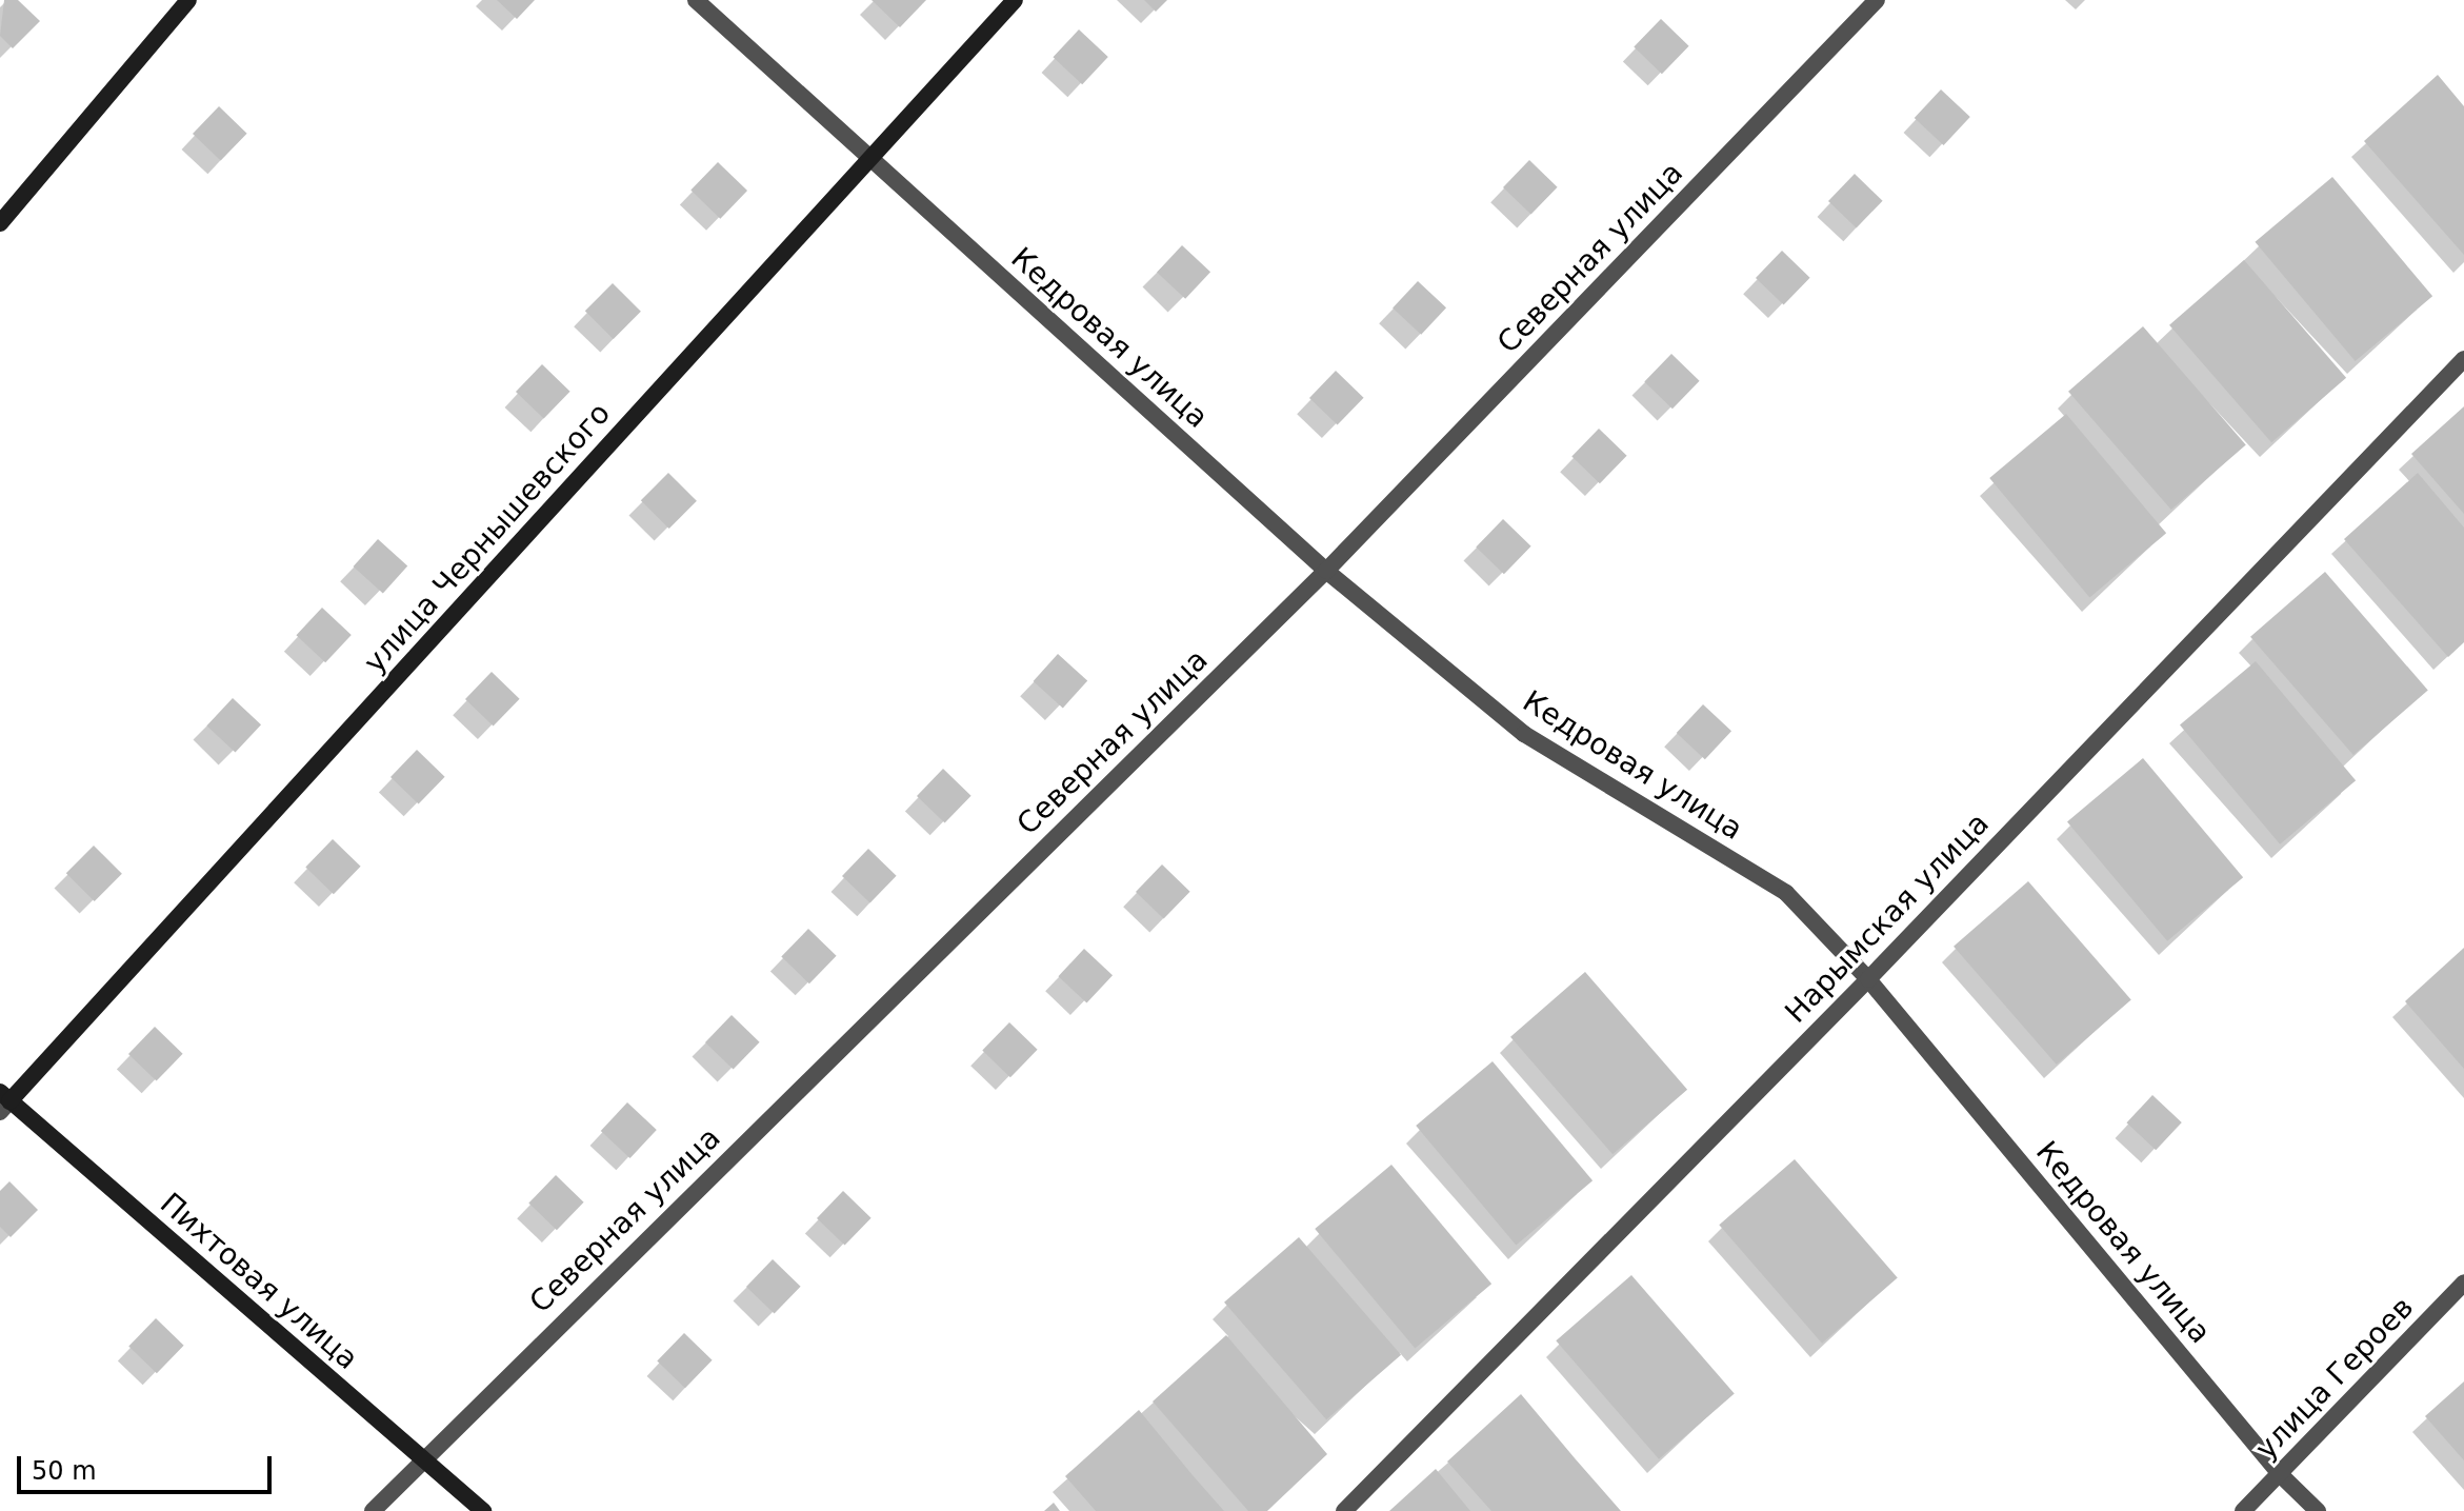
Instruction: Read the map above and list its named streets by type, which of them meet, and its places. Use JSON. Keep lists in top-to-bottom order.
{
  "streets": {
    "street": [
      "Северная улица",
      "Кедровая улица",
      "улица Чернышевского",
      "Нарымская улица",
      "Пихтовая улица",
      "улица Героев"
    ]
  },
  "crossings": [
    ["Северная улица", "Кедровая улица"],
    ["Северная улица", "Пихтовая улица"],
    ["Кедровая улица", "улица Чернышевского"],
    ["Кедровая улица", "Нарымская улица"],
    ["Кедровая улица", "улица Героев"],
    ["улица Чернышевского", "Пихтовая улица"]
  ],
  "scale_bar": "50 m"
}
